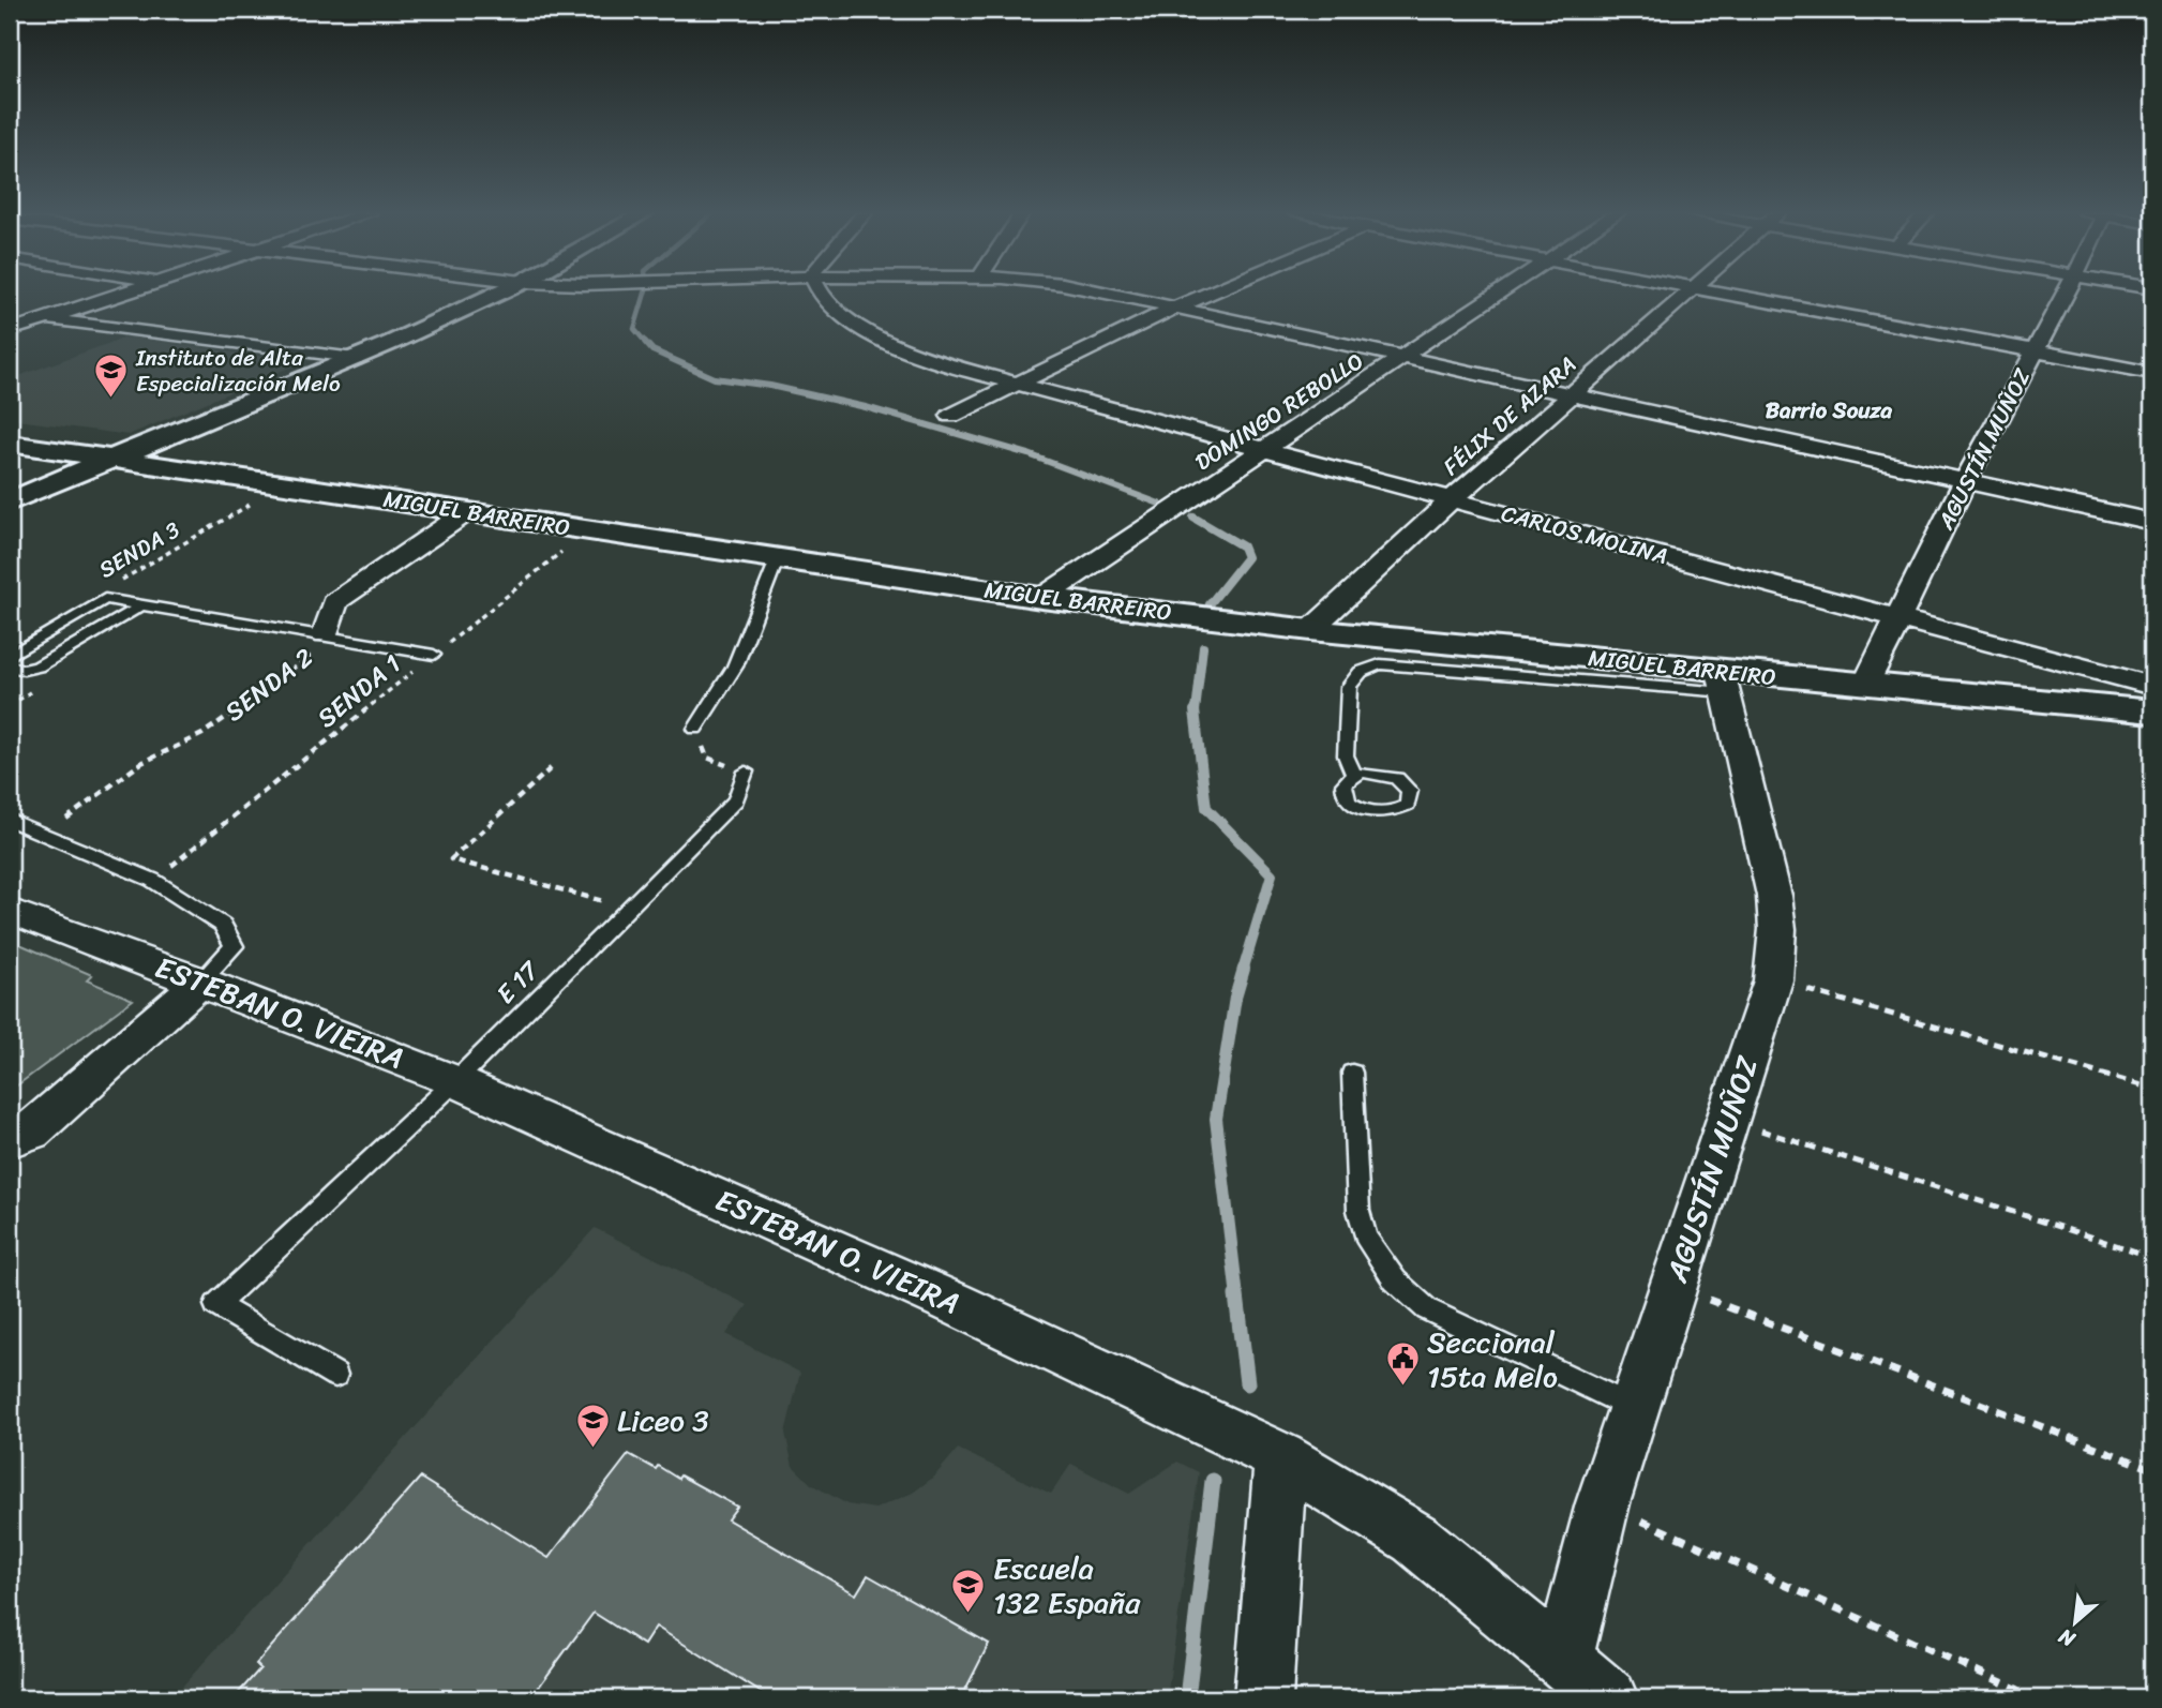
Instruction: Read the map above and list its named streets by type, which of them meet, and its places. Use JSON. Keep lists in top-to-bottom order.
{
  "streets": {
    "street": [
      "DOMINGO REBOLLO",
      "FÉLIX DE AZARA",
      "AGUSTÍN MUÑOZ",
      "MIGUEL BARREIRO",
      "CARLOS MOLINA",
      "SENDA 2",
      "ESTEBAN O. VIEIRA"
    ],
    "lane": ["E 17"],
    "path": ["SENDA 3", "SENDA 1"]
  },
  "crossings": [
    ["DOMINGO REBOLLO", "MIGUEL BARREIRO"],
    ["DOMINGO REBOLLO", "CARLOS MOLINA"],
    ["FÉLIX DE AZARA", "MIGUEL BARREIRO"],
    ["FÉLIX DE AZARA", "CARLOS MOLINA"],
    ["AGUSTÍN MUÑOZ", "MIGUEL BARREIRO"],
    ["AGUSTÍN MUÑOZ", "CARLOS MOLINA"],
    ["AGUSTÍN MUÑOZ", "ESTEBAN O. VIEIRA"],
    ["MIGUEL BARREIRO", "SENDA 3"],
    ["MIGUEL BARREIRO", "SENDA 2"],
    ["MIGUEL BARREIRO", "SENDA 1"],
    ["E 17", "ESTEBAN O. VIEIRA"]
  ],
  "districts": ["Barrio Souza"],
  "places": {
    "school or university": ["Instituto de Alta Especialización Melo", "Liceo 3", "Escuela 132 España"],
    "public building": ["Seccional 15ta Melo"]
  },
  "north": "bottom left"
}
